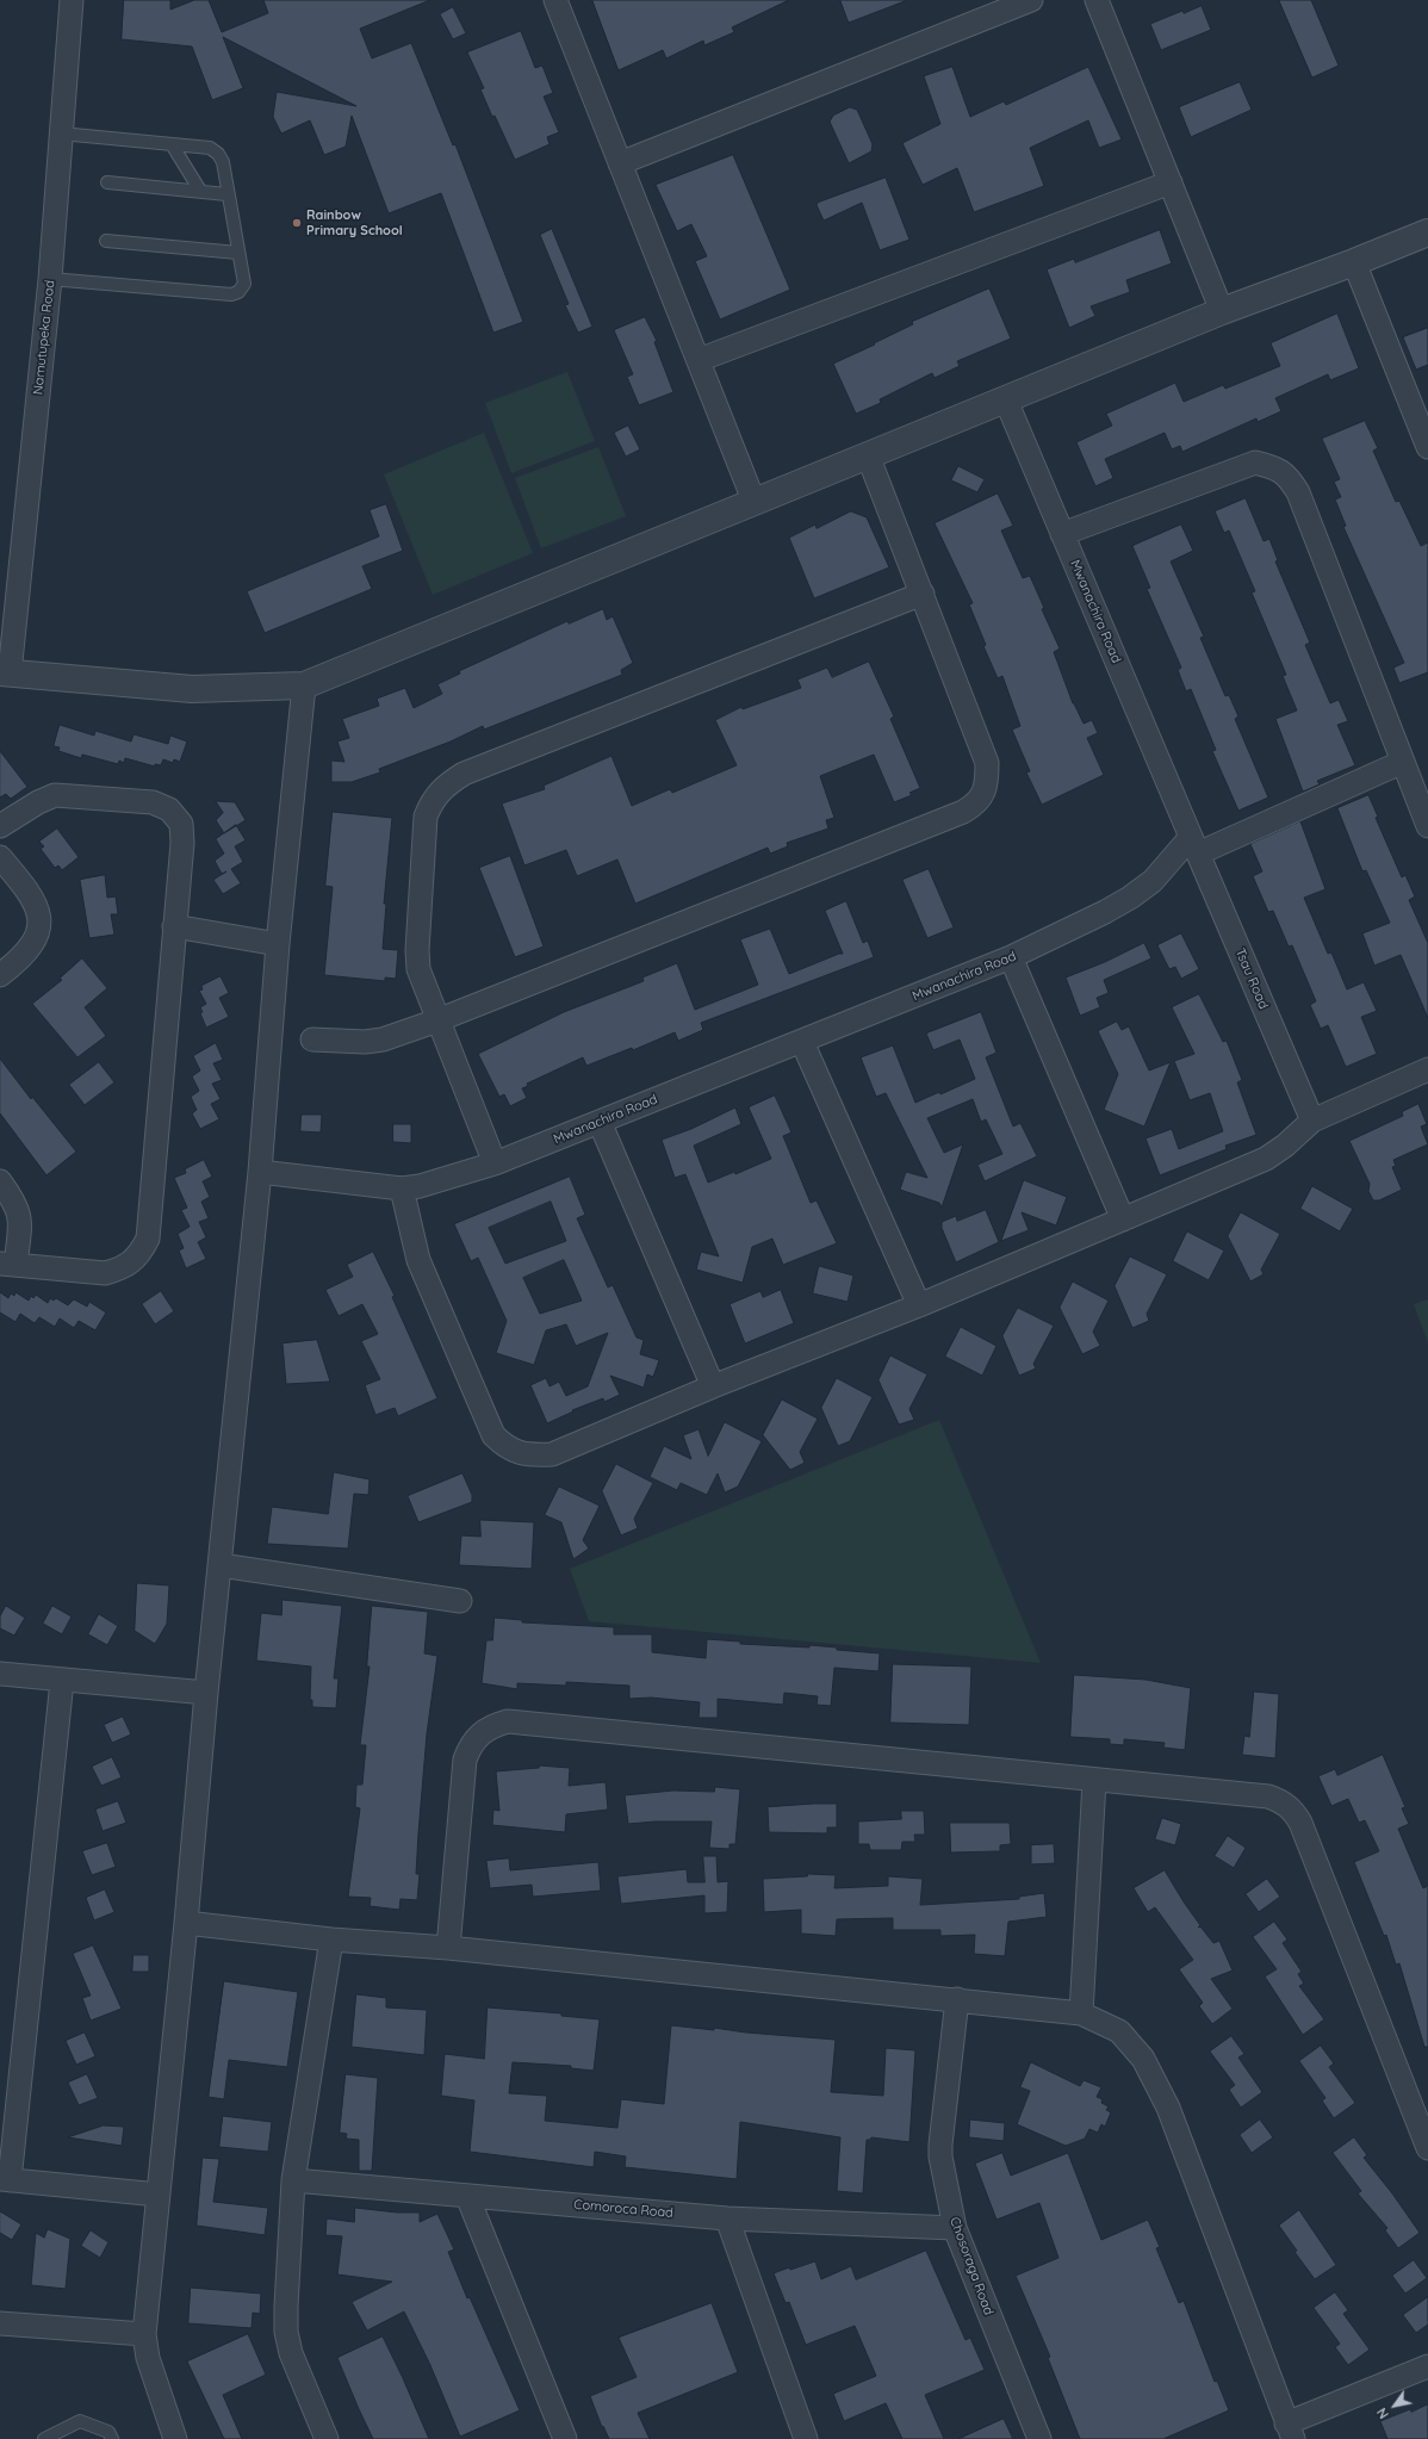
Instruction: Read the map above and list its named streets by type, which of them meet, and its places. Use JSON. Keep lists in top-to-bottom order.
{
  "streets": {
    "street": [
      "Namutupeka Road",
      "Mwanachira Road",
      "Tsau Road",
      "Comoroca Road",
      "Chosoraga Road"
    ]
  },
  "crossings": [
    ["Mwanachira Road", "Tsau Road"],
    ["Comoroca Road", "Chosoraga Road"]
  ],
  "places": ["Rainbow Primary School"],
  "north": "bottom left"
}
